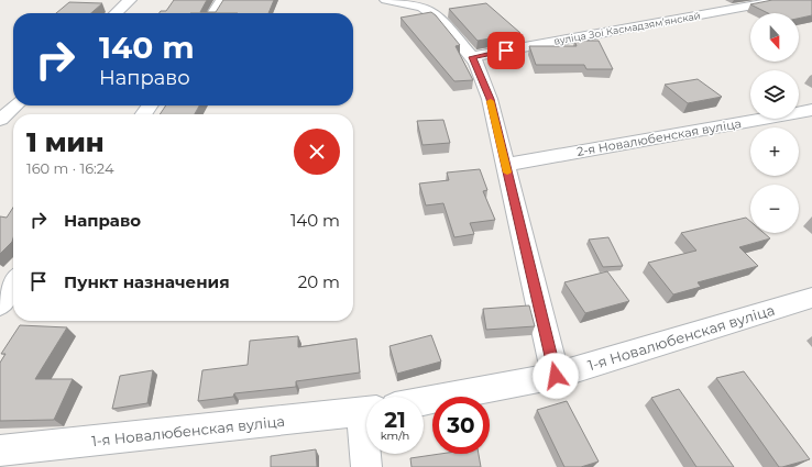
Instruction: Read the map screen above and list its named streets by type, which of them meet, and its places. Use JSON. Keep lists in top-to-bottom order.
{
  "streets": {
    "street": ["вуліца Зоі Касмадзямʼянскай", "2-я Новалюбенская вуліца", "1-я Новалюбенская вуліца"]
  },
  "north": "bottom",
  "page": {
    "map_buttons": ["+", "−"],
    "turn": ["140 m", "Направо"],
    "heading": ["1 мин", "160 m · 16:24"],
    "list": [
      {
        "name": "Направо",
        "value": "140 m"
      },
      {
        "name": "Пункт назначения",
        "value": "20 m"
      }
    ],
    "speed": "21 km/h",
    "limit": "30"
  }
}
